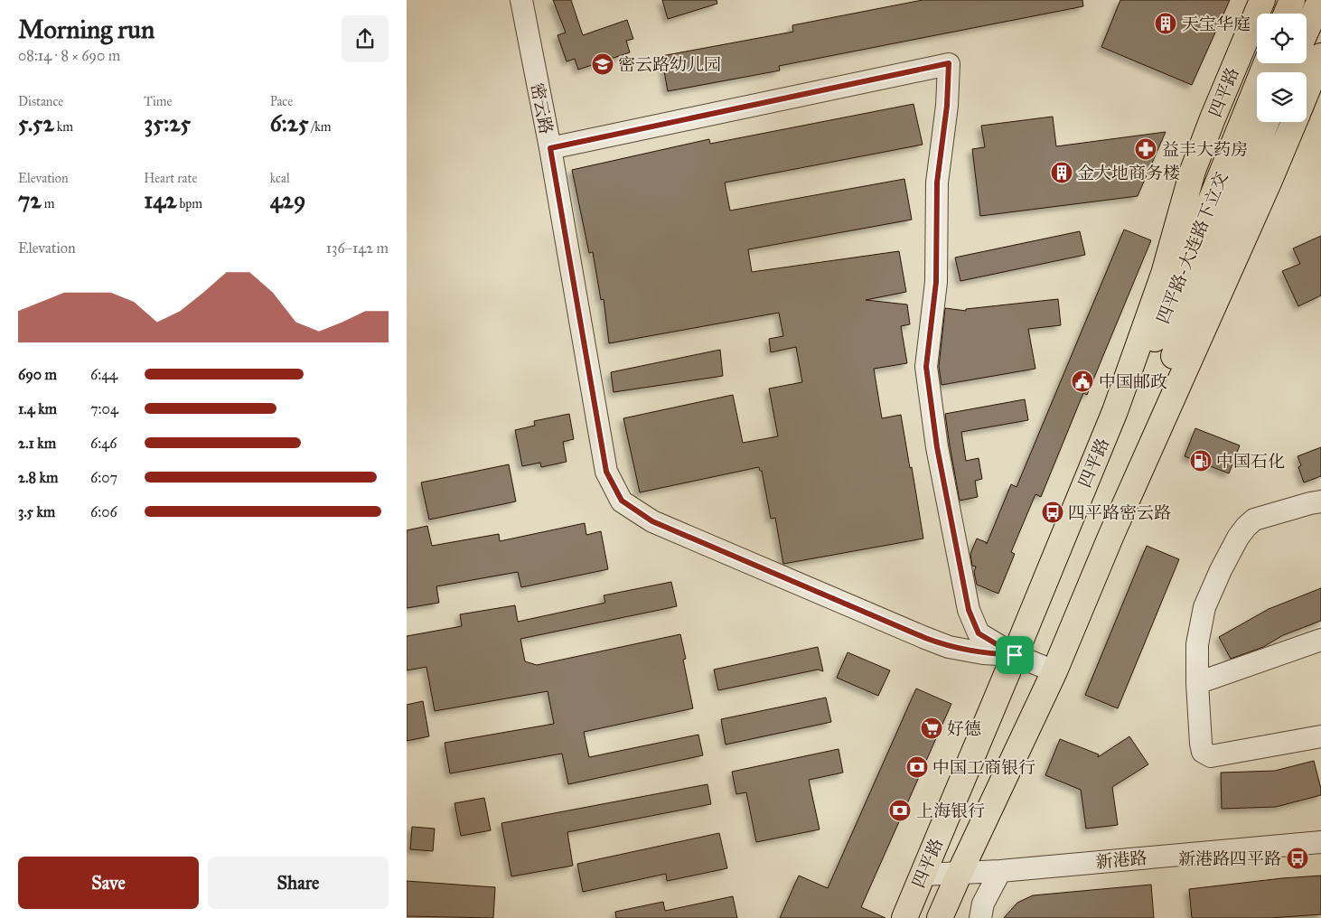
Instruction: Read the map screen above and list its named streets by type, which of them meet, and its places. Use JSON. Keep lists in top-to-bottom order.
{
  "streets": {
    "main road": ["四平路", "四平路-大连路下立交"],
    "street": ["密云路", "新港路"]
  },
  "crossings": [
    ["四平路", "密云路"],
    ["四平路", "四平路-大连路下立交"],
    ["四平路", "新港路"]
  ],
  "places": {
    "building": ["天宝华庭", "金大地商务楼"],
    "school or university": ["密云路幼儿园"],
    "pharmacy": ["益丰大药房"],
    "public building": ["中国邮政"],
    "fuel station": ["中国石化"],
    "bus stop": ["四平路密云路", "新港路四平路"],
    "supermarket": ["好德"],
    "bank": ["中国工商银行", "上海银行"]
  },
  "page": {
    "heading": ["Morning run", "08:14 · 8 × 690 m"],
    "stats": [
      ["Distance", "5.52 km"],
      ["Time", "35:25"],
      ["Pace", "6:25 /km"],
      ["Elevation", "72 m"],
      ["Heart rate", "142 bpm"],
      ["kcal", "429"]
    ],
    "chart": ["Elevation", "136–142 m"],
    "list": [
      {
        "name": "690 m",
        "note": "6:44"
      },
      {
        "name": "1.4 km",
        "note": "7:04"
      },
      {
        "name": "2.1 km",
        "note": "6:46"
      },
      {
        "name": "2.8 km",
        "note": "6:07"
      },
      {
        "name": "3.5 km",
        "note": "6:06"
      }
    ],
    "buttons": ["Save", "Share"]
  }
}
